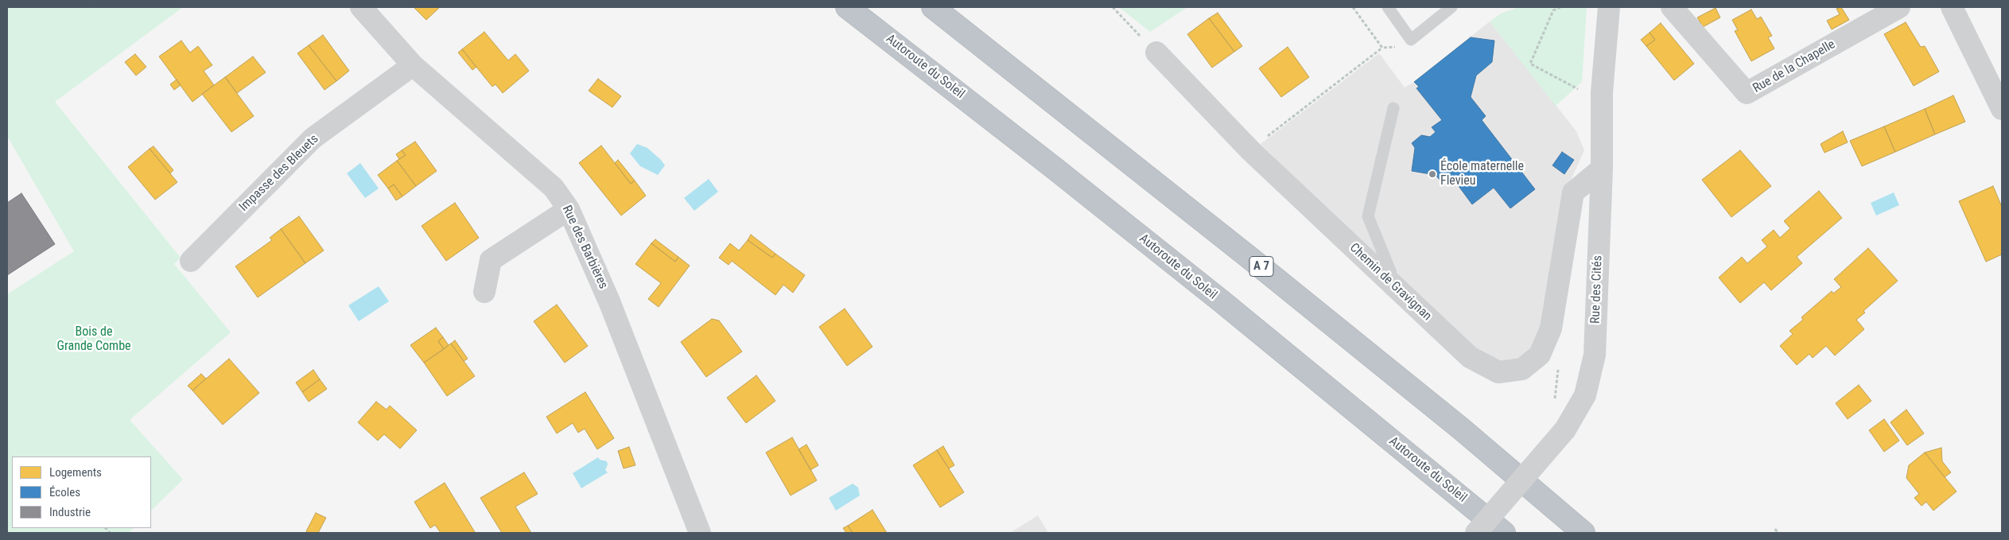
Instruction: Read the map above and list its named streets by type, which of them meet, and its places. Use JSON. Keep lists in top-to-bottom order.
{
  "streets": {
    "highway": ["Autoroute du Soleil", "A 7"],
    "street": [
      "Rue de la Chapelle",
      "Impasse des Bleuets",
      "Rue des Barbières",
      "Chemin de Gravignan",
      "Rue des Cités"
    ]
  },
  "crossings": [
    ["Impasse des Bleuets", "Rue des Barbières"],
    ["Chemin de Gravignan", "Rue des Cités"]
  ],
  "parks": ["Bois de Grande Combe"],
  "places": ["École maternelle Flevieu"],
  "legend": ["Logements", "Écoles", "Industrie"]
}
